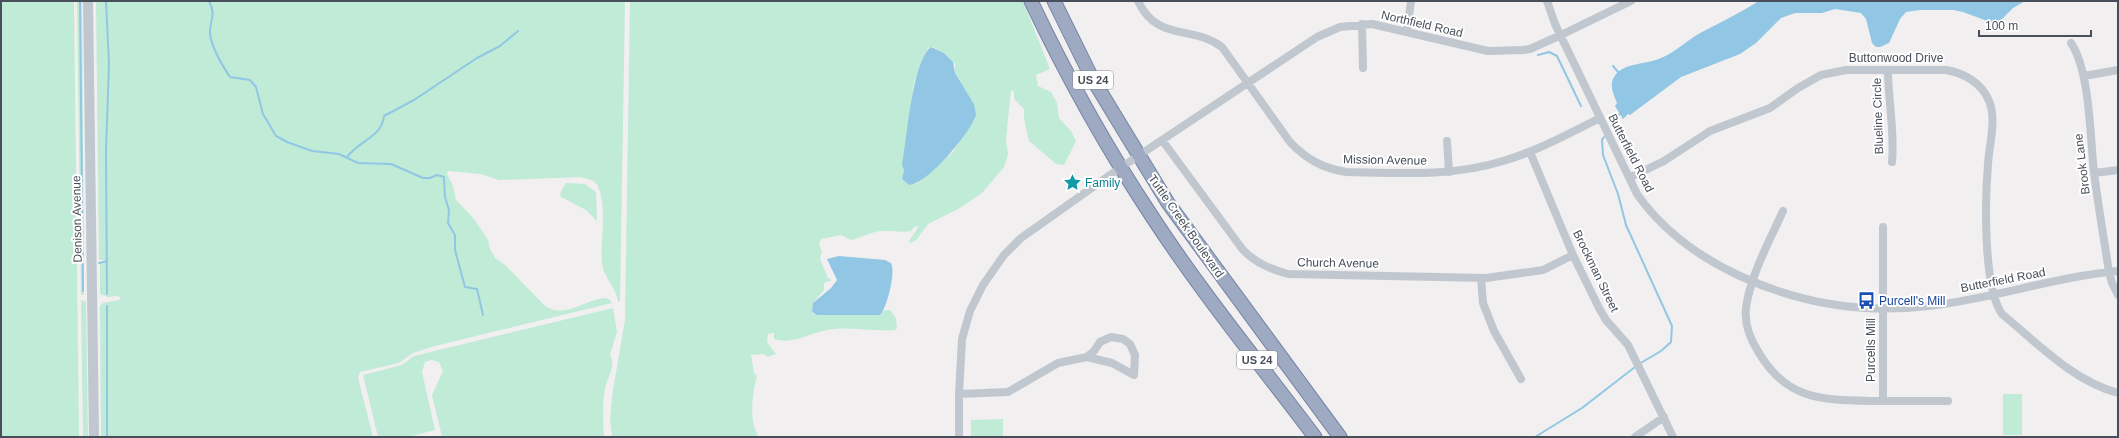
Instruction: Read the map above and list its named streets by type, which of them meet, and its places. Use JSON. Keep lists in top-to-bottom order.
{
  "streets": {
    "highway": ["US 24", "Tuttle Creek Boulevard"],
    "street": [
      "Northfield Road",
      "Buttonwood Drive",
      "Blueline Circle",
      "Butterfield Road",
      "Mission Avenue",
      "Brook Lane",
      "Denison Avenue",
      "Church Avenue",
      "Brockman Street",
      "Purcells Mill"
    ]
  },
  "crossings": [
    ["Northfield Road", "Butterfield Road"],
    ["Northfield Road", "Mission Avenue"],
    ["Northfield Road", "Tuttle Creek Boulevard"],
    ["Northfield Road", "Church Avenue"],
    ["Buttonwood Drive", "Blueline Circle"],
    ["Buttonwood Drive", "Butterfield Road"],
    ["Butterfield Road", "Mission Avenue"],
    ["Butterfield Road", "Brook Lane"],
    ["Butterfield Road", "Purcells Mill"],
    ["Mission Avenue", "Brockman Street"],
    ["Church Avenue", "Brockman Street"]
  ],
  "places": {
    "place": ["Family"],
    "bus stop": ["Purcell's Mill"]
  },
  "scale_bar": "100 m"
}
